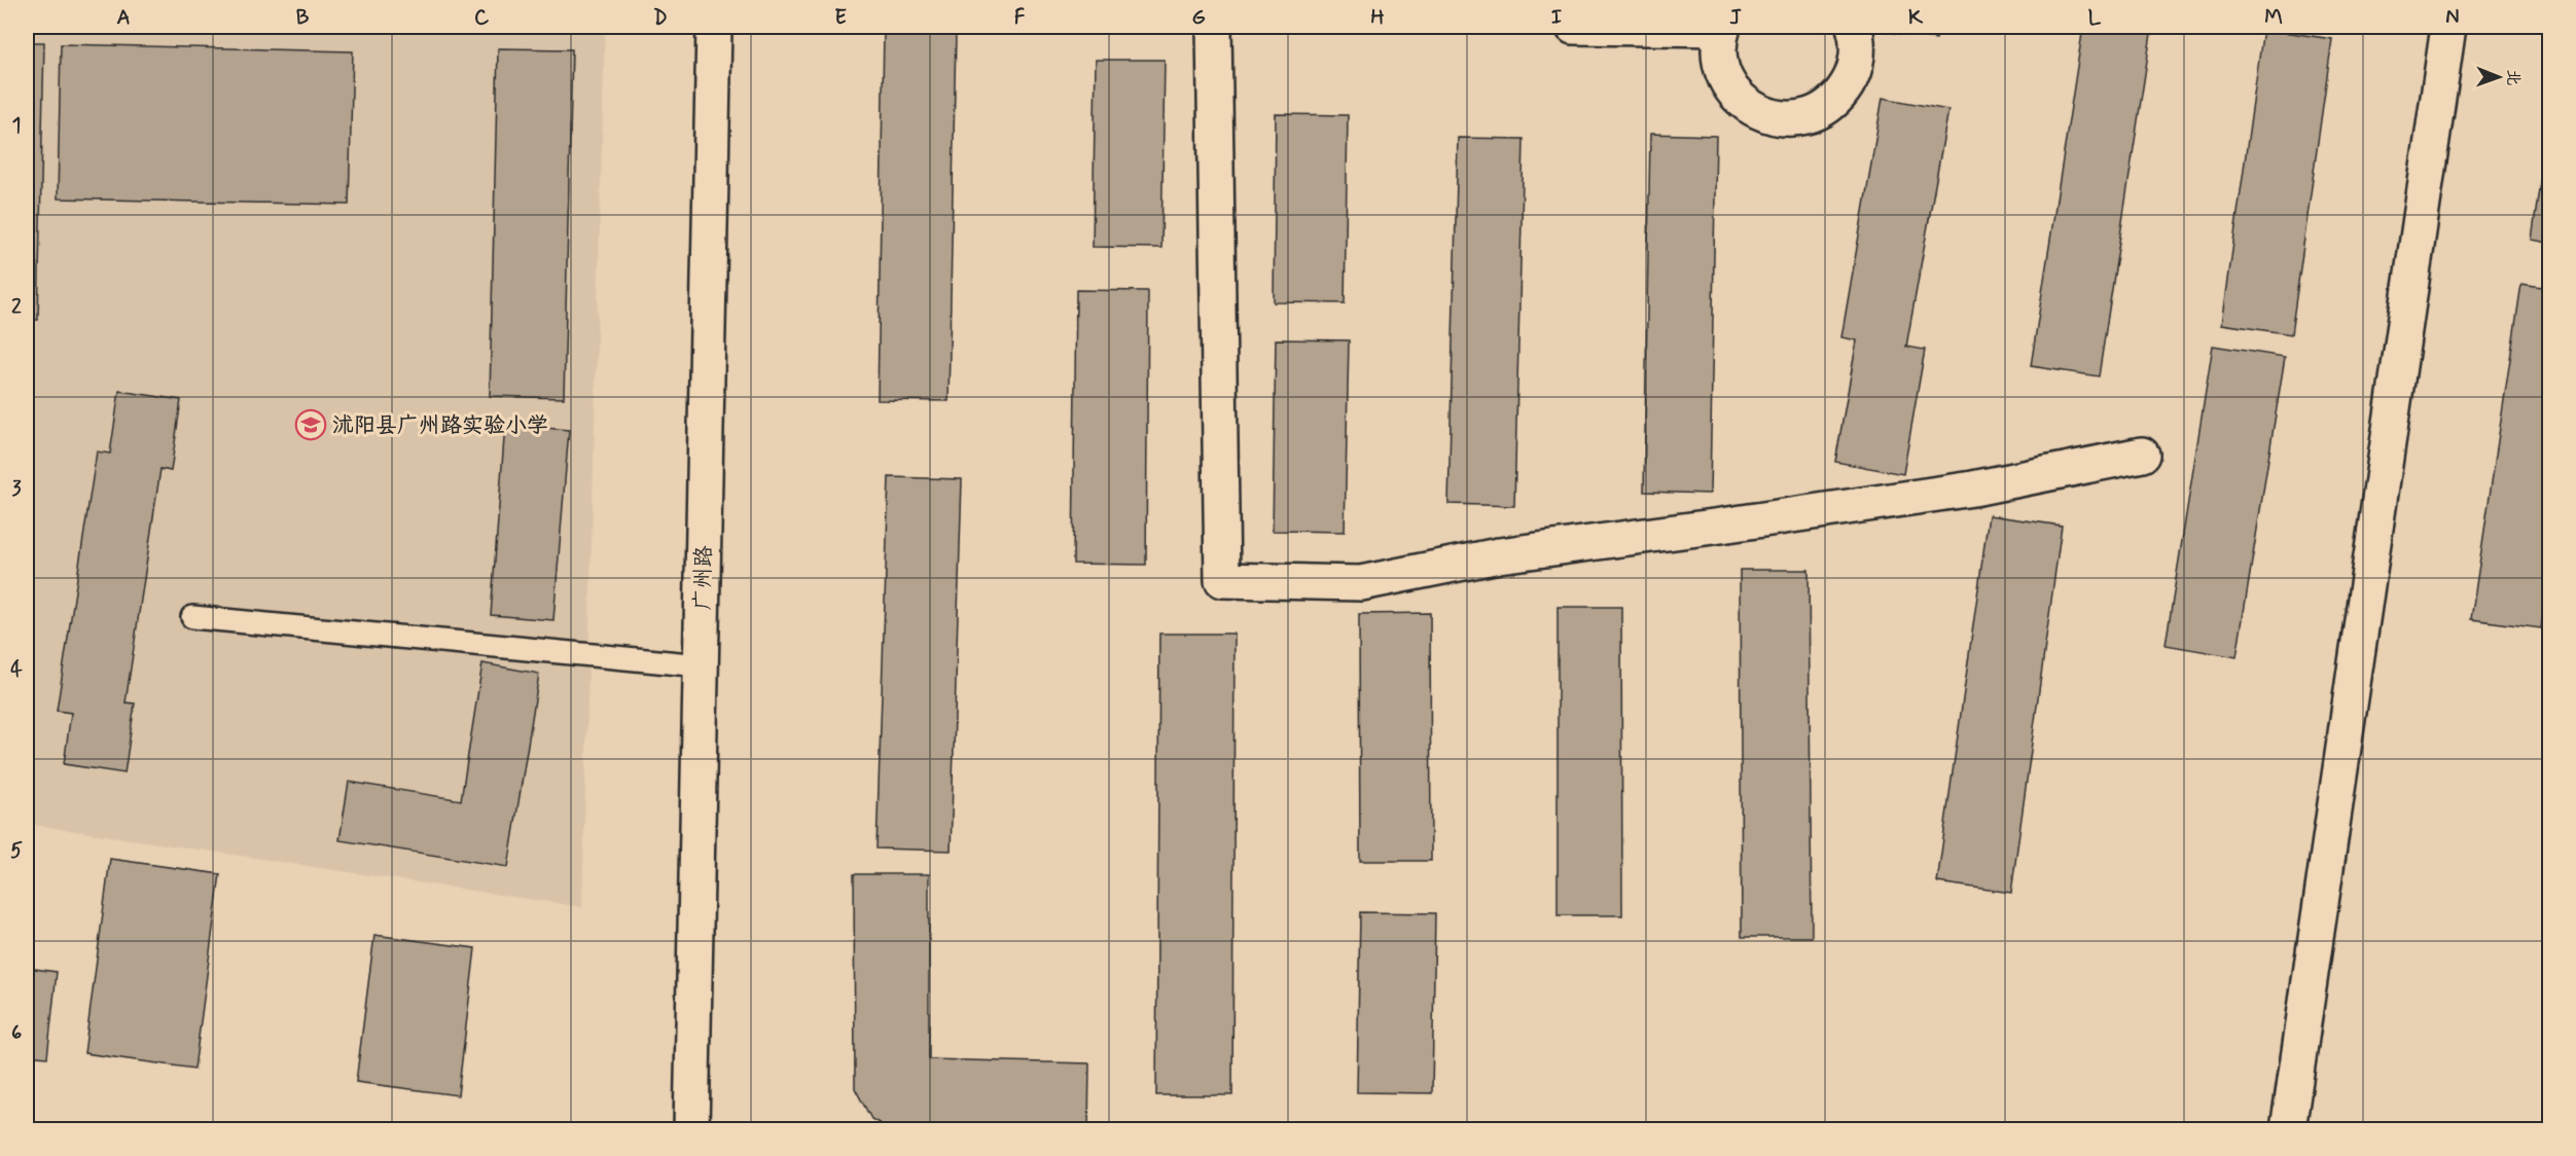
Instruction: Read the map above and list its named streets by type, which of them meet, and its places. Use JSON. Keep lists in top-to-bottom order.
{
  "streets": {
    "street": ["广州路"]
  },
  "places": {
    "school or university": ["沭阳县广州路实验小学"]
  },
  "north": "right",
  "grid": {
    "columns": [
      "A",
      "B",
      "C",
      "D",
      "E",
      "F",
      "G",
      "H",
      "I",
      "J",
      "K",
      "L",
      "M",
      "N"
    ],
    "rows": [
      "1",
      "2",
      "3",
      "4",
      "5",
      "6"
    ]
  }
}
